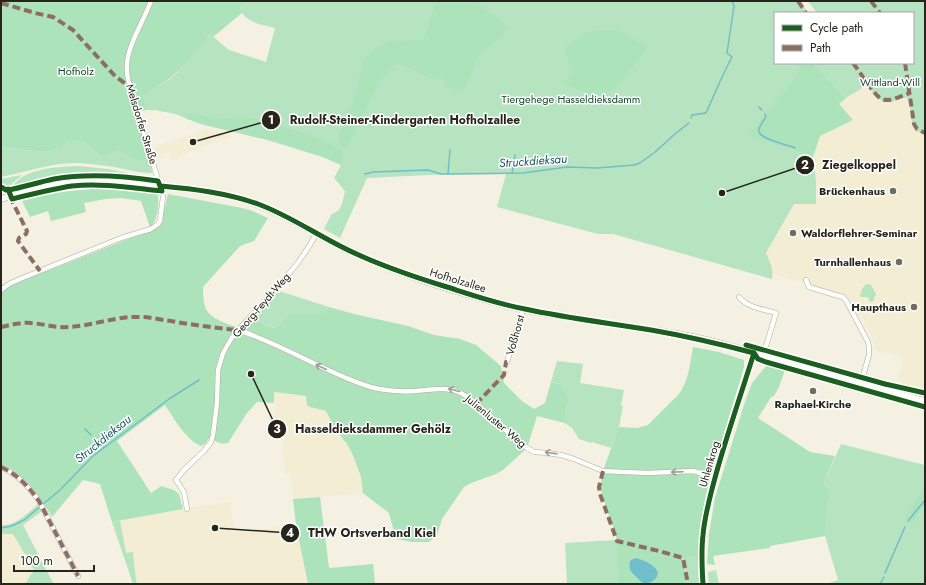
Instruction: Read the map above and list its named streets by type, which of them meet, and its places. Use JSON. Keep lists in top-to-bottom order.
{
  "streets": {
    "street": [
      "Melsdorfer Straße",
      "Hofholzallee",
      "Georg-Feydt-Weg",
      "Voßhorst",
      "Julienluster Weg",
      "Uhlenkrog"
    ]
  },
  "crossings": [
    ["Melsdorfer Straße", "Hofholzallee"],
    ["Hofholzallee", "Georg-Feydt-Weg"],
    ["Hofholzallee", "Voßhorst"],
    ["Hofholzallee", "Uhlenkrog"],
    ["Georg-Feydt-Weg", "Julienluster Weg"],
    ["Julienluster Weg", "Uhlenkrog"]
  ],
  "one_way": ["Julienluster Weg"],
  "water": ["Struckdieksau"],
  "parks": ["Hofholz", "Wittland-Will", "Tiergehege Hasseldieksdamm"],
  "places": [
    "Rudolf-Steiner-Kindergarten Hofholzallee",
    "Brückenhaus",
    "Ziegelkoppel",
    "Waldorflehrer-Seminar",
    "Turnhallenhaus",
    "Haupthaus",
    "Hasseldieksdammer Gehölz",
    "Raphael-Kirche",
    "THW Ortsverband Kiel"
  ],
  "legend": ["Cycle path", "Path"],
  "scale_bar": "100 m"
}
